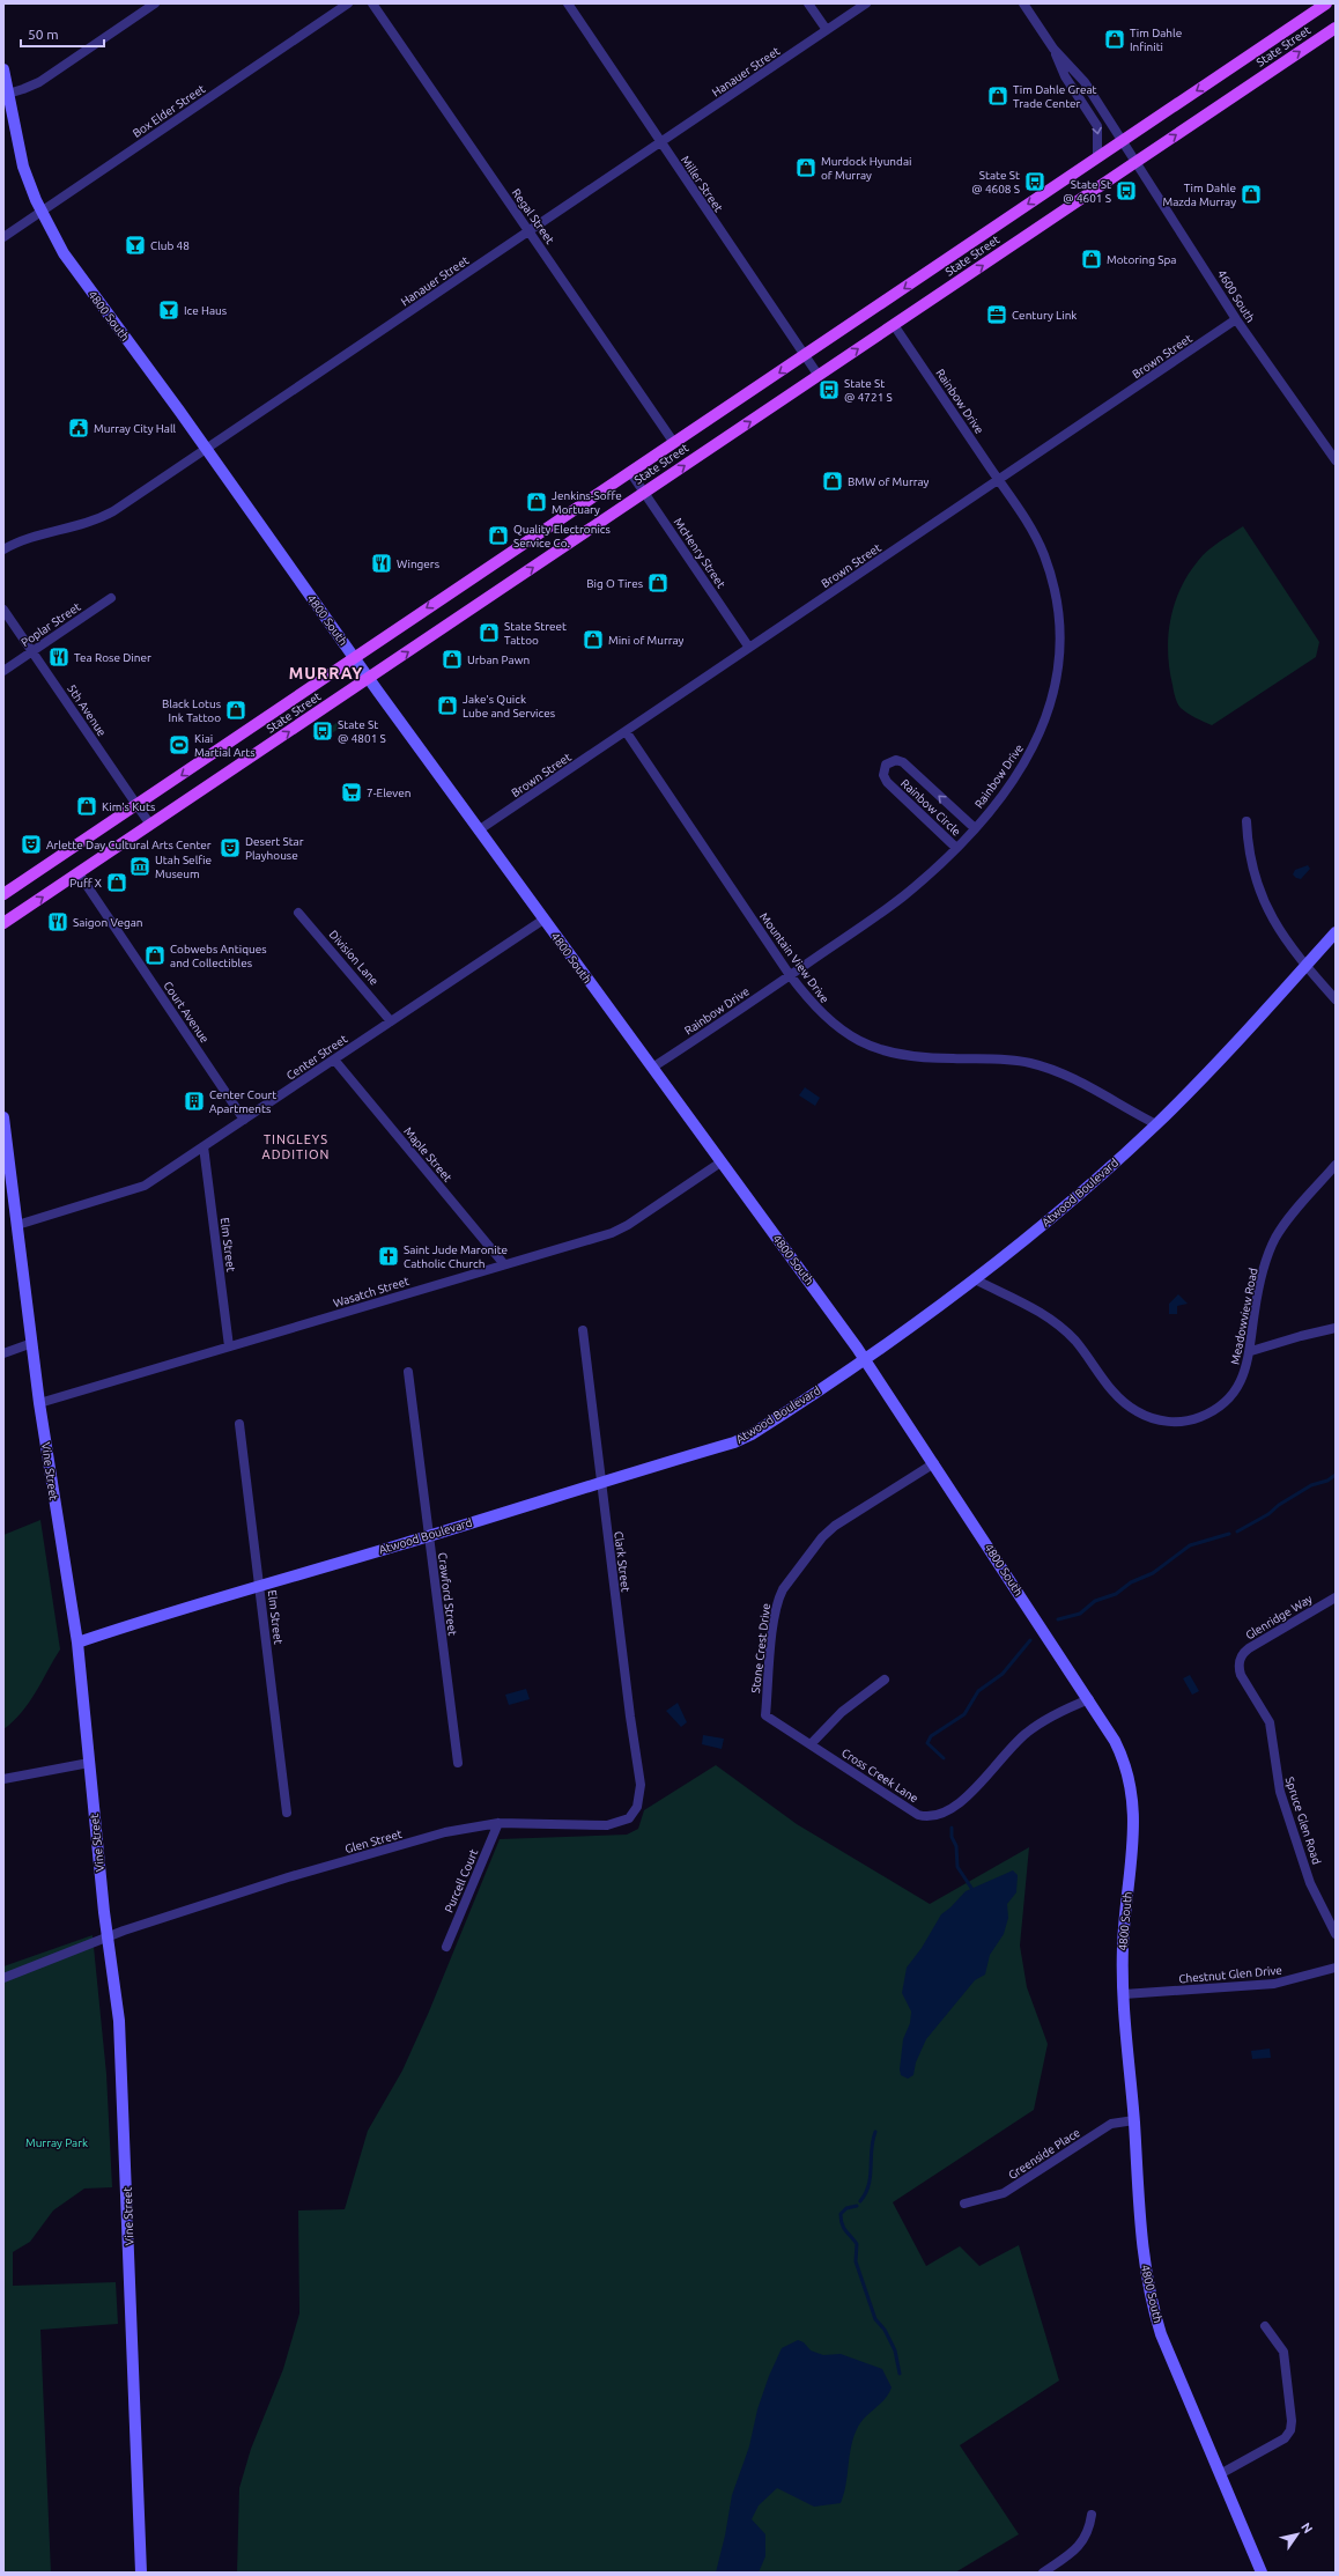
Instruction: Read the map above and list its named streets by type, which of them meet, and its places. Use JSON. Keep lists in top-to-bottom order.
{
  "streets": {
    "main road": ["State Street"],
    "street": [
      "Hanauer Street",
      "Box Elder Street",
      "Miller Street",
      "Regal Street",
      "4600 South",
      "4800 South",
      "Brown Street",
      "Rainbow Drive",
      "McHenry Street",
      "Poplar Street",
      "5th Avenue",
      "Rainbow Circle",
      "Division Lane",
      "Mountain View Drive",
      "Court Avenue",
      "Center Street",
      "Maple Street",
      "Atwood Boulevard",
      "Elm Street",
      "Wasatch Street",
      "Meadowview Road",
      "Vine Street",
      "Clark Street",
      "Crawford Street",
      "Glenridge Way",
      "Stone Crest Drive",
      "Cross Creek Lane",
      "Spruce Glen Road",
      "Glen Street",
      "Purcell Court",
      "Chestnut Glen Drive",
      "Greenside Place"
    ]
  },
  "crossings": [
    ["State Street", "Miller Street"],
    ["State Street", "Regal Street"],
    ["State Street", "4600 South"],
    ["State Street", "4800 South"],
    ["State Street", "Rainbow Drive"],
    ["State Street", "McHenry Street"],
    ["State Street", "5th Avenue"],
    ["State Street", "Court Avenue"],
    ["Hanauer Street", "Miller Street"],
    ["Hanauer Street", "Regal Street"],
    ["Hanauer Street", "4800 South"],
    ["Box Elder Street", "4800 South"],
    ["4600 South", "Brown Street"],
    ["4800 South", "Brown Street"],
    ["4800 South", "Rainbow Drive"],
    ["4800 South", "Center Street"],
    ["4800 South", "Atwood Boulevard"],
    ["4800 South", "Wasatch Street"],
    ["4800 South", "Stone Crest Drive"],
    ["4800 South", "Cross Creek Lane"],
    ["4800 South", "Chestnut Glen Drive"],
    ["4800 South", "Greenside Place"],
    ["Brown Street", "Rainbow Drive"],
    ["Brown Street", "McHenry Street"],
    ["Brown Street", "Mountain View Drive"],
    ["Rainbow Drive", "Rainbow Circle"],
    ["Rainbow Drive", "Mountain View Drive"],
    ["Poplar Street", "5th Avenue"],
    ["Division Lane", "Center Street"],
    ["Mountain View Drive", "Atwood Boulevard"],
    ["Court Avenue", "Center Street"],
    ["Center Street", "Maple Street"],
    ["Center Street", "Elm Street"],
    ["Center Street", "Vine Street"],
    ["Maple Street", "Wasatch Street"],
    ["Atwood Boulevard", "Elm Street"],
    ["Atwood Boulevard", "Meadowview Road"],
    ["Atwood Boulevard", "Vine Street"],
    ["Atwood Boulevard", "Clark Street"],
    ["Atwood Boulevard", "Crawford Street"],
    ["Elm Street", "Wasatch Street"],
    ["Wasatch Street", "Vine Street"],
    ["Vine Street", "Glen Street"],
    ["Clark Street", "Glen Street"],
    ["Glenridge Way", "Spruce Glen Road"],
    ["Stone Crest Drive", "Cross Creek Lane"],
    ["Glen Street", "Purcell Court"]
  ],
  "districts": ["MURRAY", "TINGLEYS ADDITION"],
  "parks": ["Murray Park"],
  "places": {
    "shop": [
      "Tim Dahle Infiniti",
      "Tim Dahle Great Trade Center",
      "Murdock Hyundai of Murray",
      "Tim Dahle Mazda Murray",
      "Motoring Spa",
      "BMW of Murray",
      "Jenkins-Soffe Mortuary",
      "Quality Electronics Service Co.",
      "Big O Tires",
      "State Street Tattoo",
      "Mini of Murray",
      "Urban Pawn",
      "Jake's Quick Lube and Services",
      "Black Lotus Ink Tattoo",
      "Kim's Kuts",
      "Puff X",
      "Cobwebs Antiques and Collectibles"
    ],
    "bus stop": [
      "State St @ 4608 S",
      "State St @ 4601 S",
      "State St @ 4721 S",
      "State St @ 4801 S"
    ],
    "bar": ["Club 48", "Ice Haus"],
    "office": ["Century Link"],
    "public building": ["Murray City Hall"],
    "restaurant": ["Wingers", "Tea Rose Diner", "Saigon Vegan"],
    "sports": ["Kiai Martial Arts"],
    "supermarket": ["7-Eleven"],
    "theatre": ["Arlette Day Cultural Arts Center", "Desert Star Playhouse"],
    "museum": ["Utah Selfie Museum"],
    "building": ["Center Court Apartments"],
    "church": ["Saint Jude Maronite Catholic Church"]
  },
  "scale_bar": "50 m",
  "north": "top right"
}
